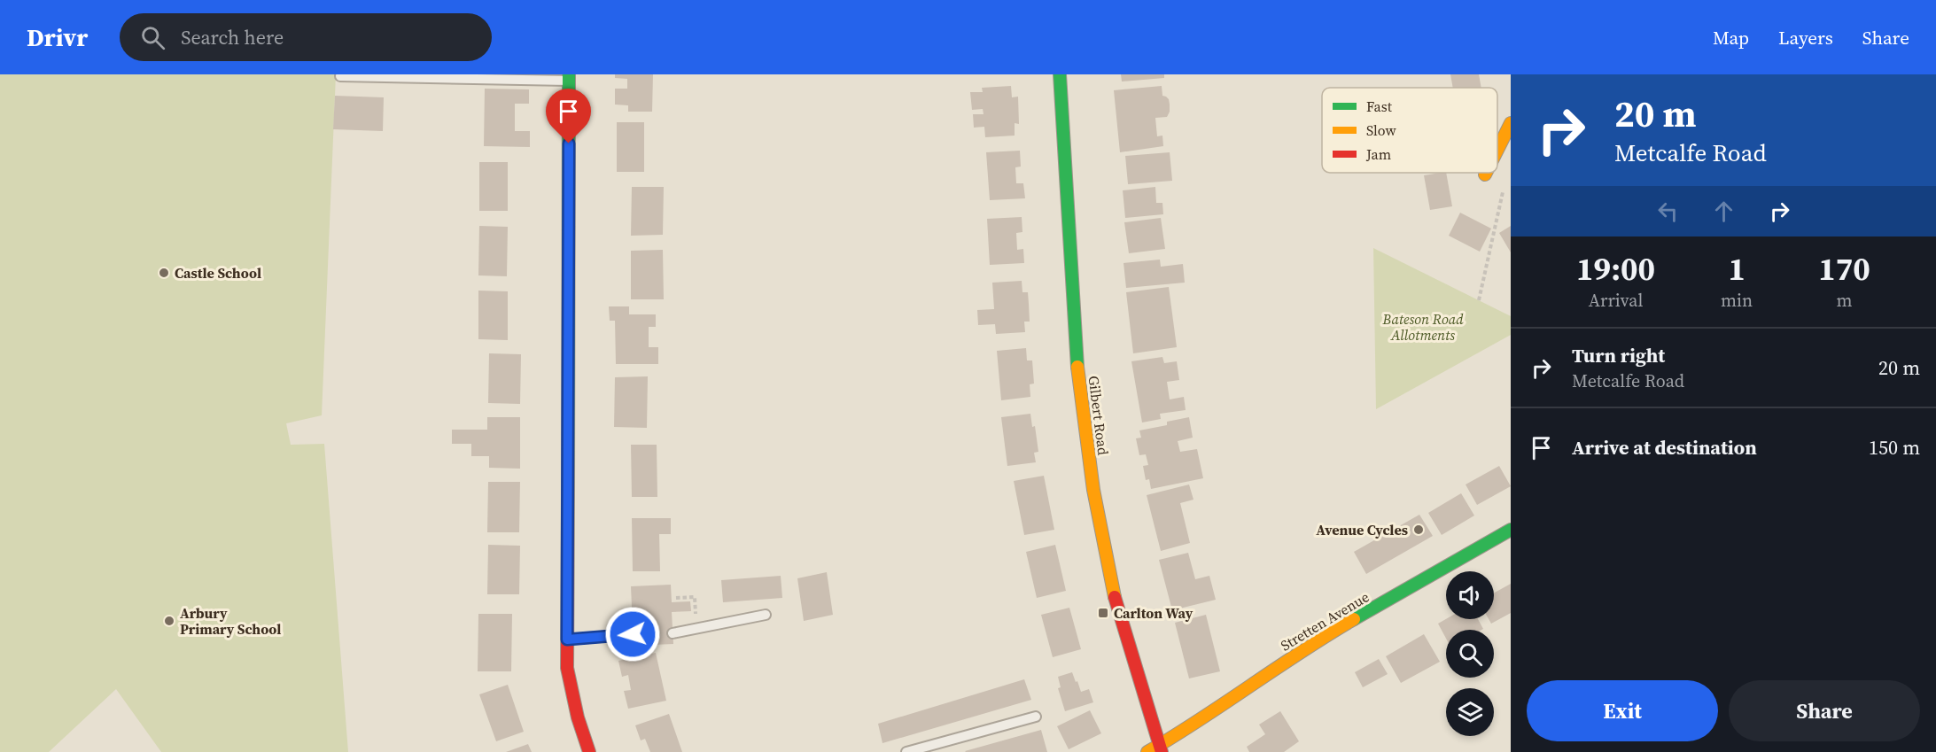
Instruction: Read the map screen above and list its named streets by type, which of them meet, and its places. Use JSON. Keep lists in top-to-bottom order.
{
  "streets": {
    "street": ["Gilbert Road", "Stretten Avenue"]
  },
  "crossings": [
    ["Gilbert Road", "Stretten Avenue"]
  ],
  "parks": ["Bateson Road Allotments"],
  "places": {
    "other": ["Castle School", "Avenue Cycles", "Arbury Primary School"],
    "transit": ["Carlton Way"]
  },
  "legend": ["Fast", "Slow", "Jam"],
  "page": {
    "header": "Drivr",
    "search": "Search here",
    "nav": ["Map", "Layers", "Share"],
    "turn": ["20 m", "Metcalfe Road"],
    "eta": [
      "19:00",
      "Arrival",
      "1",
      "min",
      "170",
      "m"
    ],
    "list": [
      {
        "name": "Turn right",
        "note": "Metcalfe Road",
        "value": "20 m"
      },
      {
        "name": "Arrive at destination",
        "value": "150 m"
      }
    ],
    "buttons": ["Exit", "Share"]
  }
}
